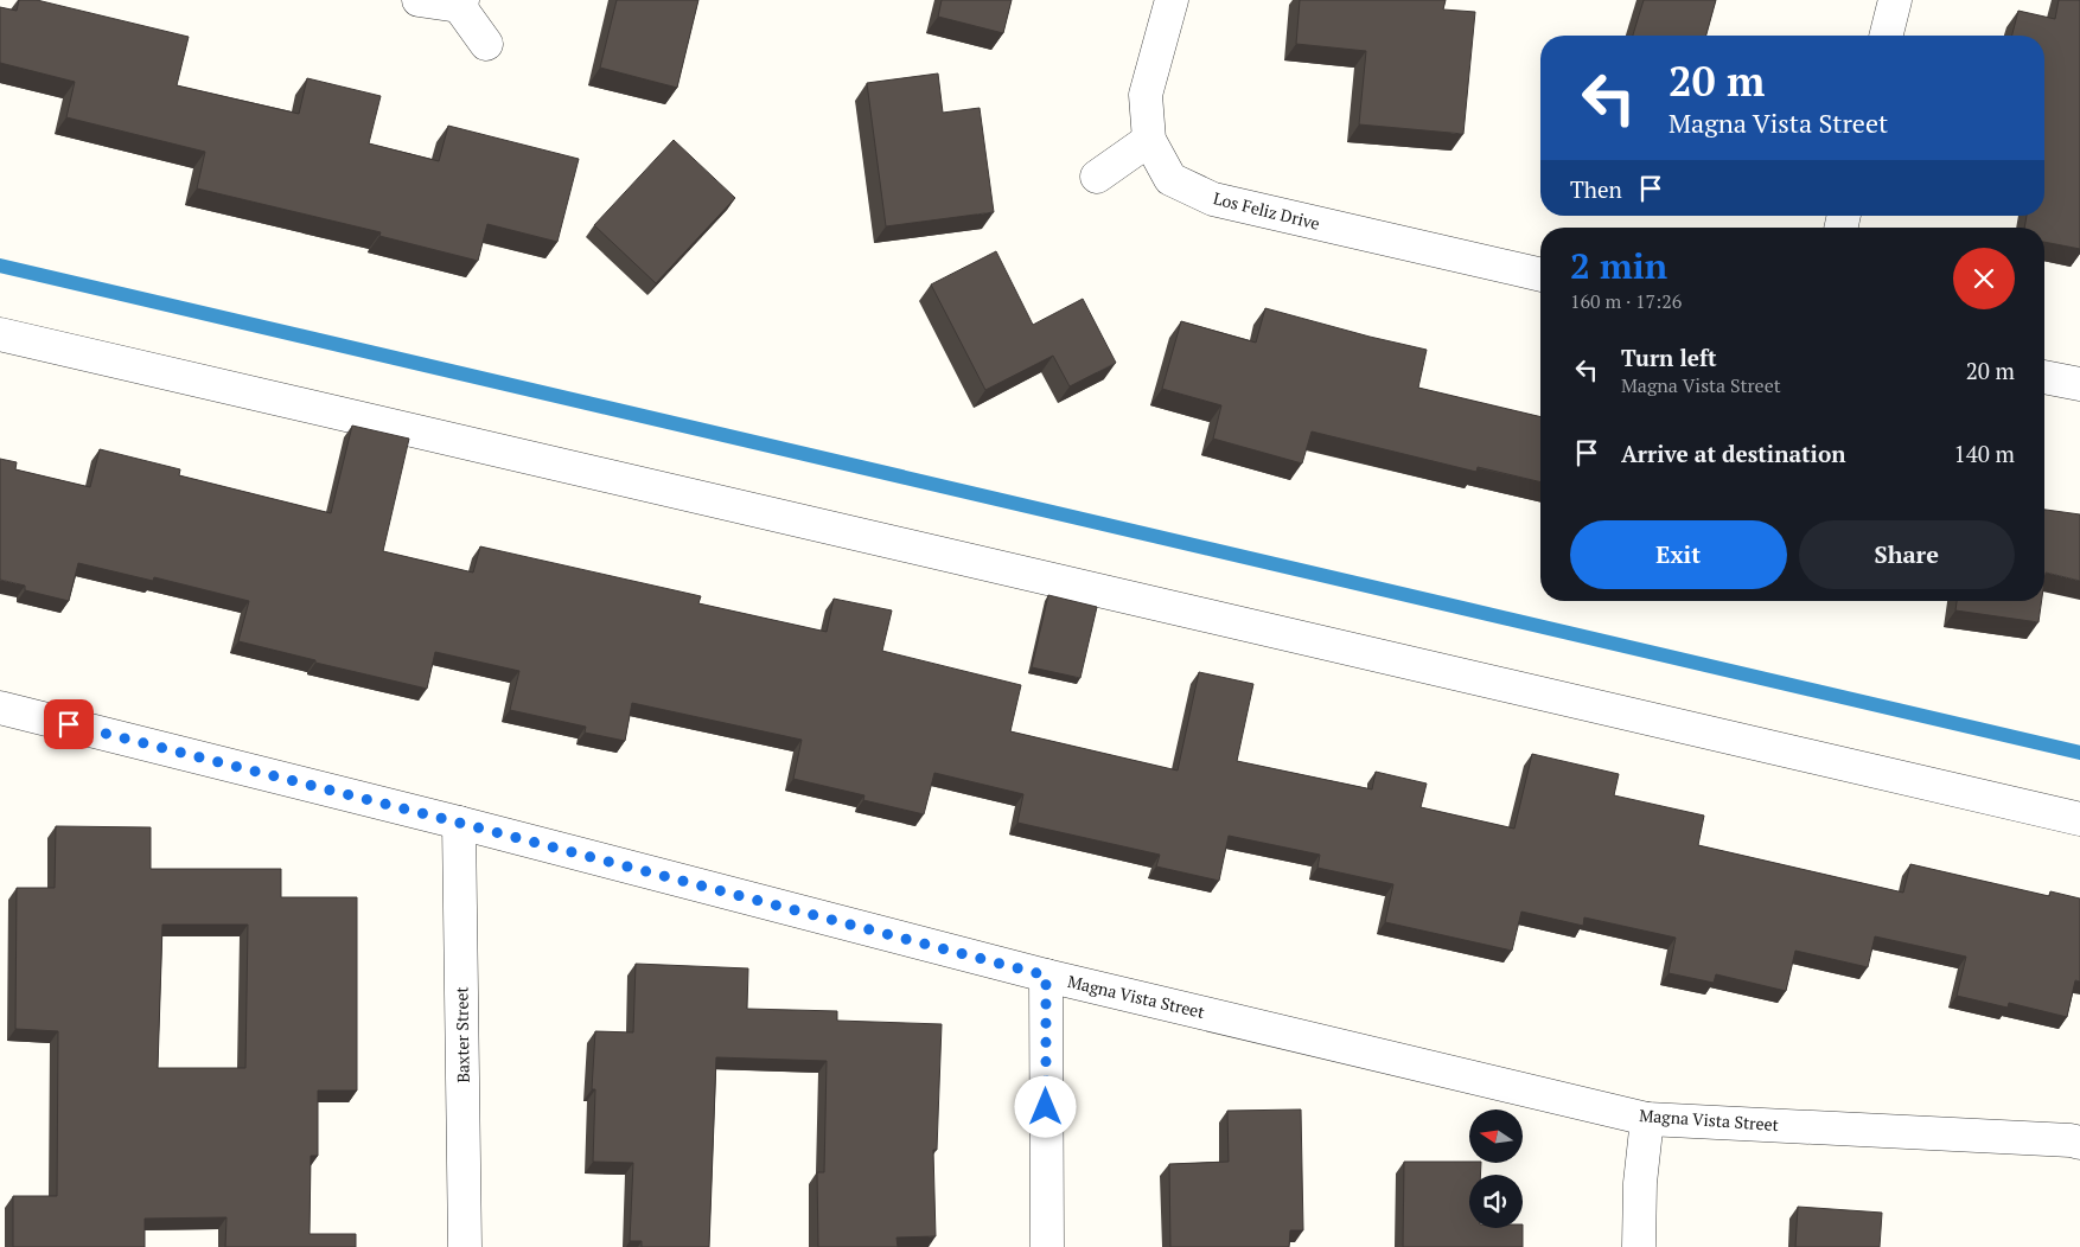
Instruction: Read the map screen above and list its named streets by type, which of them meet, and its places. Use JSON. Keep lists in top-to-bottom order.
{
  "streets": {
    "street": ["Los Feliz Drive", "Magna Vista Street", "Baxter Street"]
  },
  "crossings": [
    ["Magna Vista Street", "Baxter Street"]
  ],
  "north": "left",
  "page": {
    "turn": ["20 m", "Magna Vista Street"],
    "then": "Then",
    "heading": ["2 min", "160 m · 17:26"],
    "list": [
      {
        "name": "Turn left",
        "note": "Magna Vista Street",
        "value": "20 m"
      },
      {
        "name": "Arrive at destination",
        "value": "140 m"
      }
    ],
    "buttons": ["Exit", "Share"]
  }
}
